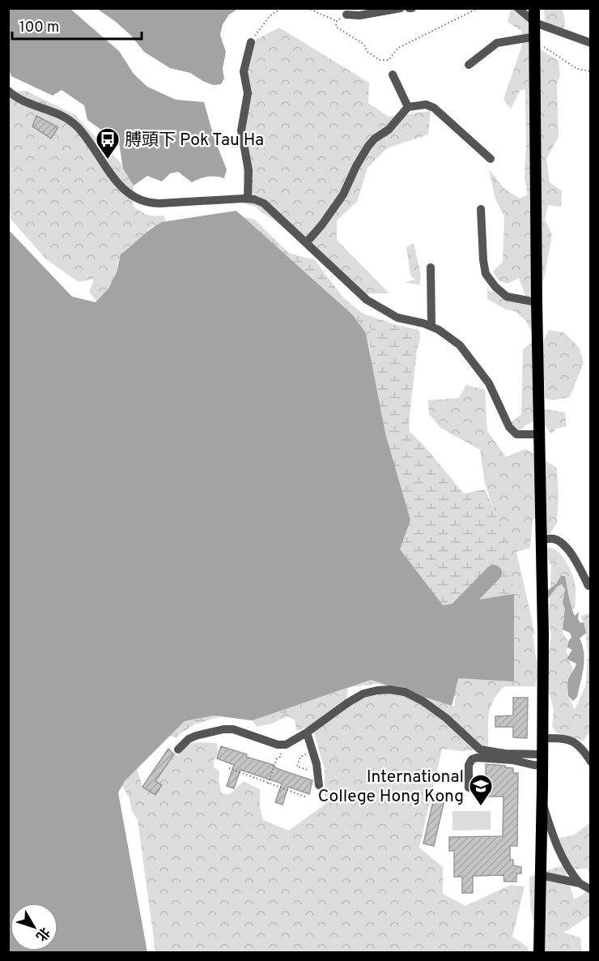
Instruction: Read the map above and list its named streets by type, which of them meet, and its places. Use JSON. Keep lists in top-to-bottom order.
{
  "places": {
    "bus stop": ["膊頭下 Pok Tau Ha"],
    "school or university": ["International College Hong Kong"]
  },
  "scale_bar": "100 m",
  "north": "bottom right"
}
